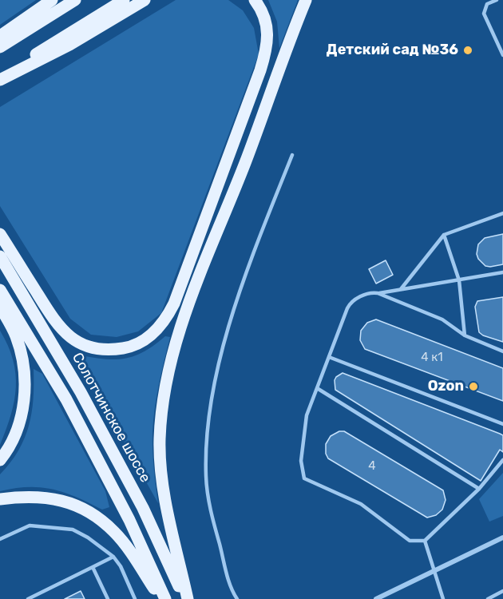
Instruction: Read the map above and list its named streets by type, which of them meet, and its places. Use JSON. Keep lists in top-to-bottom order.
{
  "streets": {
    "main road": ["Солотчинское шоссе"]
  },
  "places": ["Детский сад №36", "Ozon"],
  "house_numbers": ["4 к1", "4"]
}
